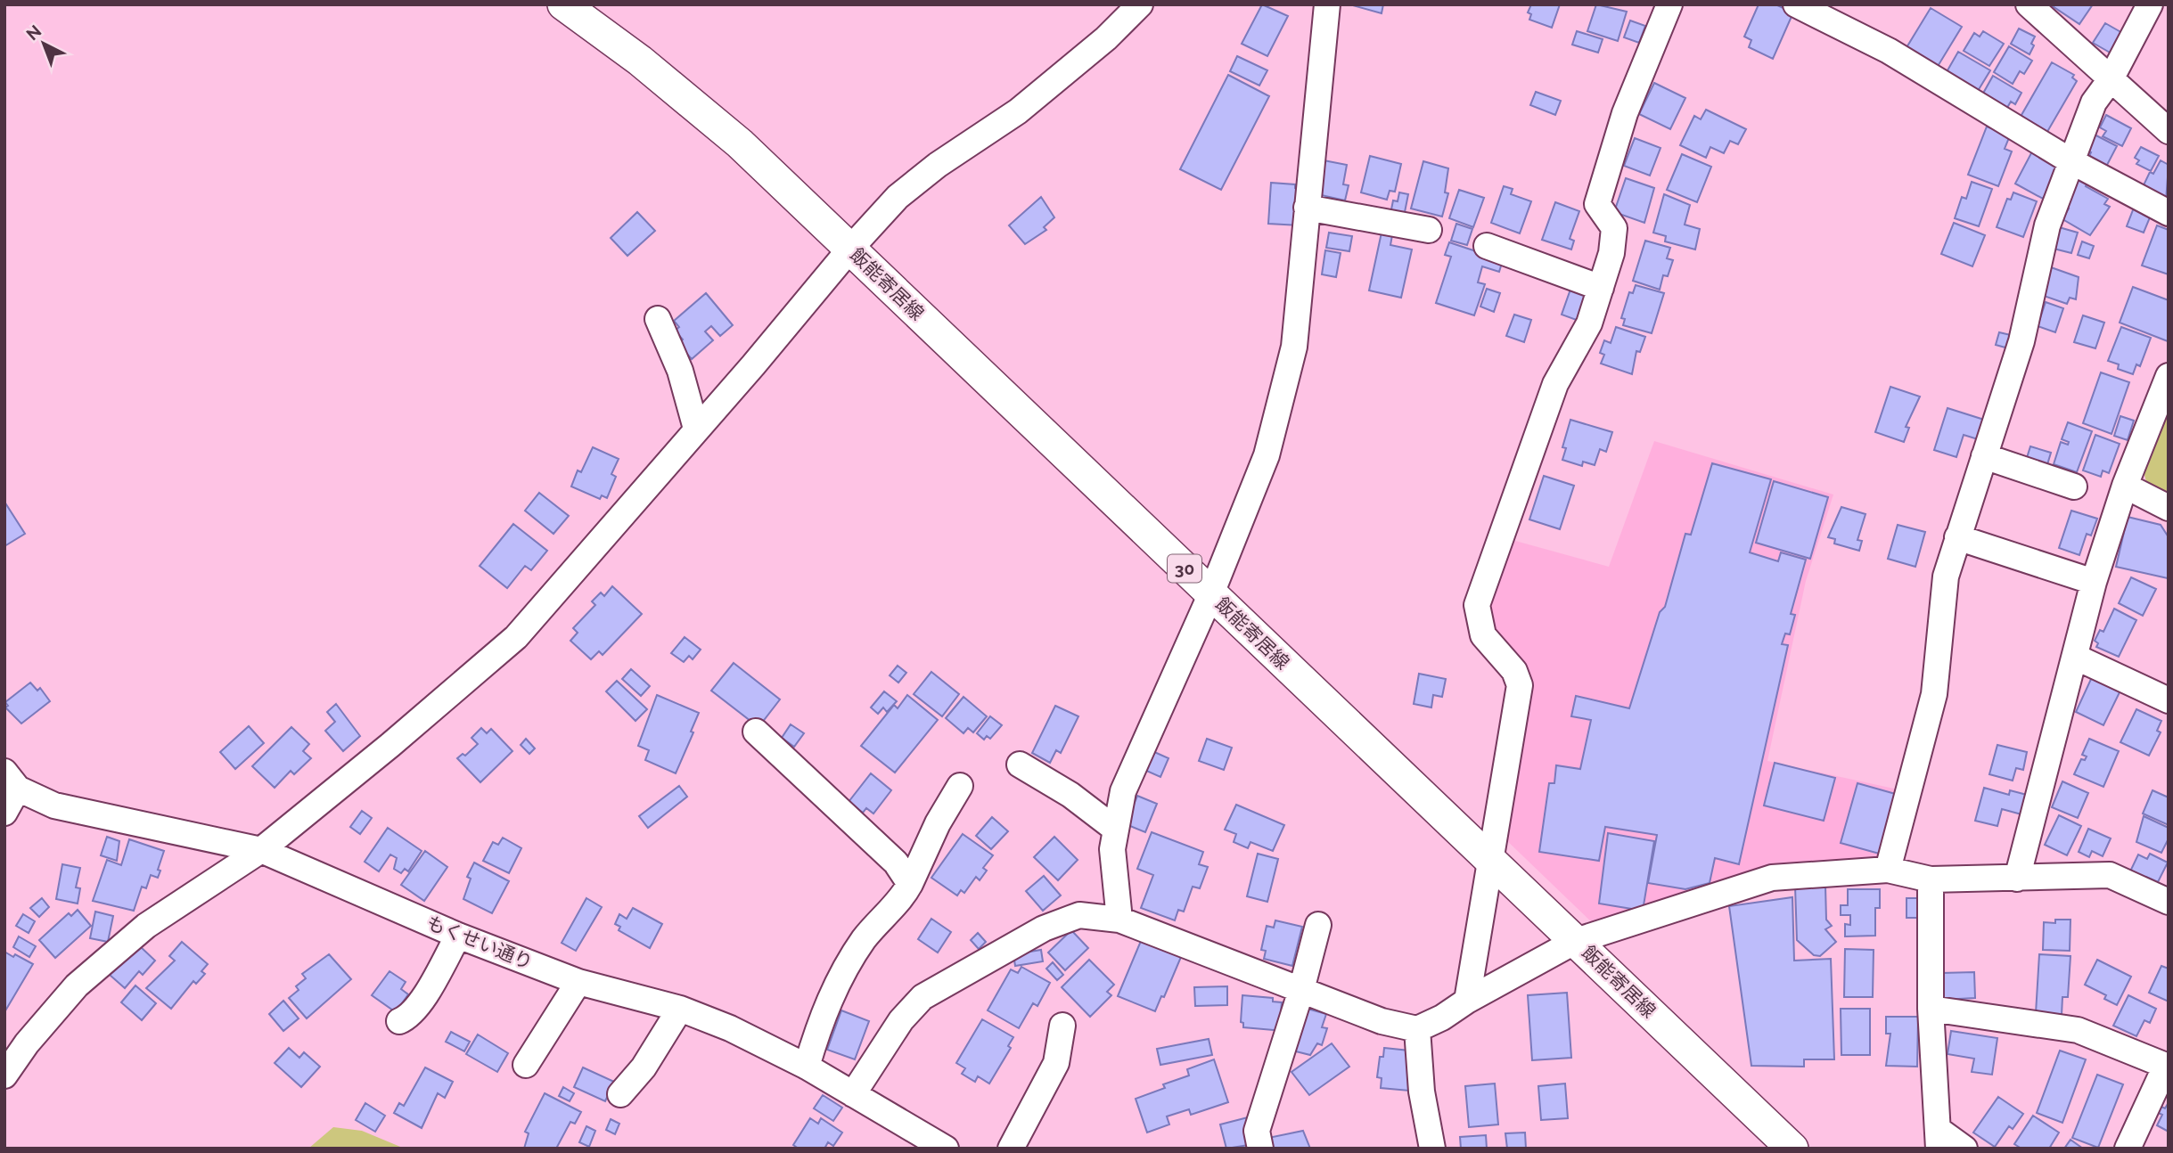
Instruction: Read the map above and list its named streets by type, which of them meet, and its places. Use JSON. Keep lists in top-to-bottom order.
{
  "streets": {
    "main road": ["飯能寄居線", "30"],
    "street": ["もくせい通り"]
  },
  "north": "top left"
}
